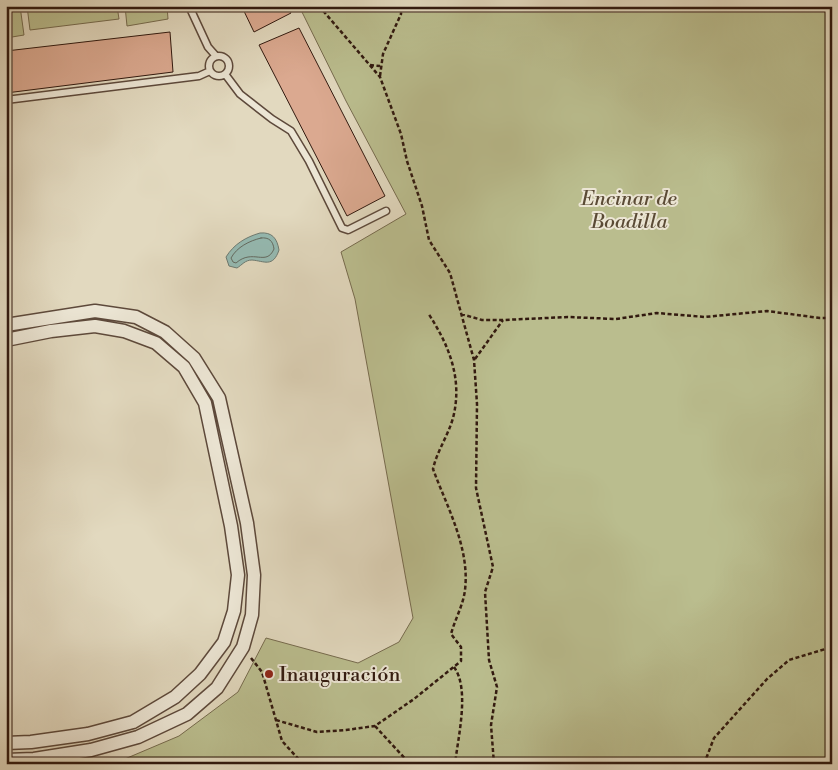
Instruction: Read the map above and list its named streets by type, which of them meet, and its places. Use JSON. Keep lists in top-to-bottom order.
{
  "parks": ["Encinar de Boadilla"],
  "places": ["Inauguración"]
}
